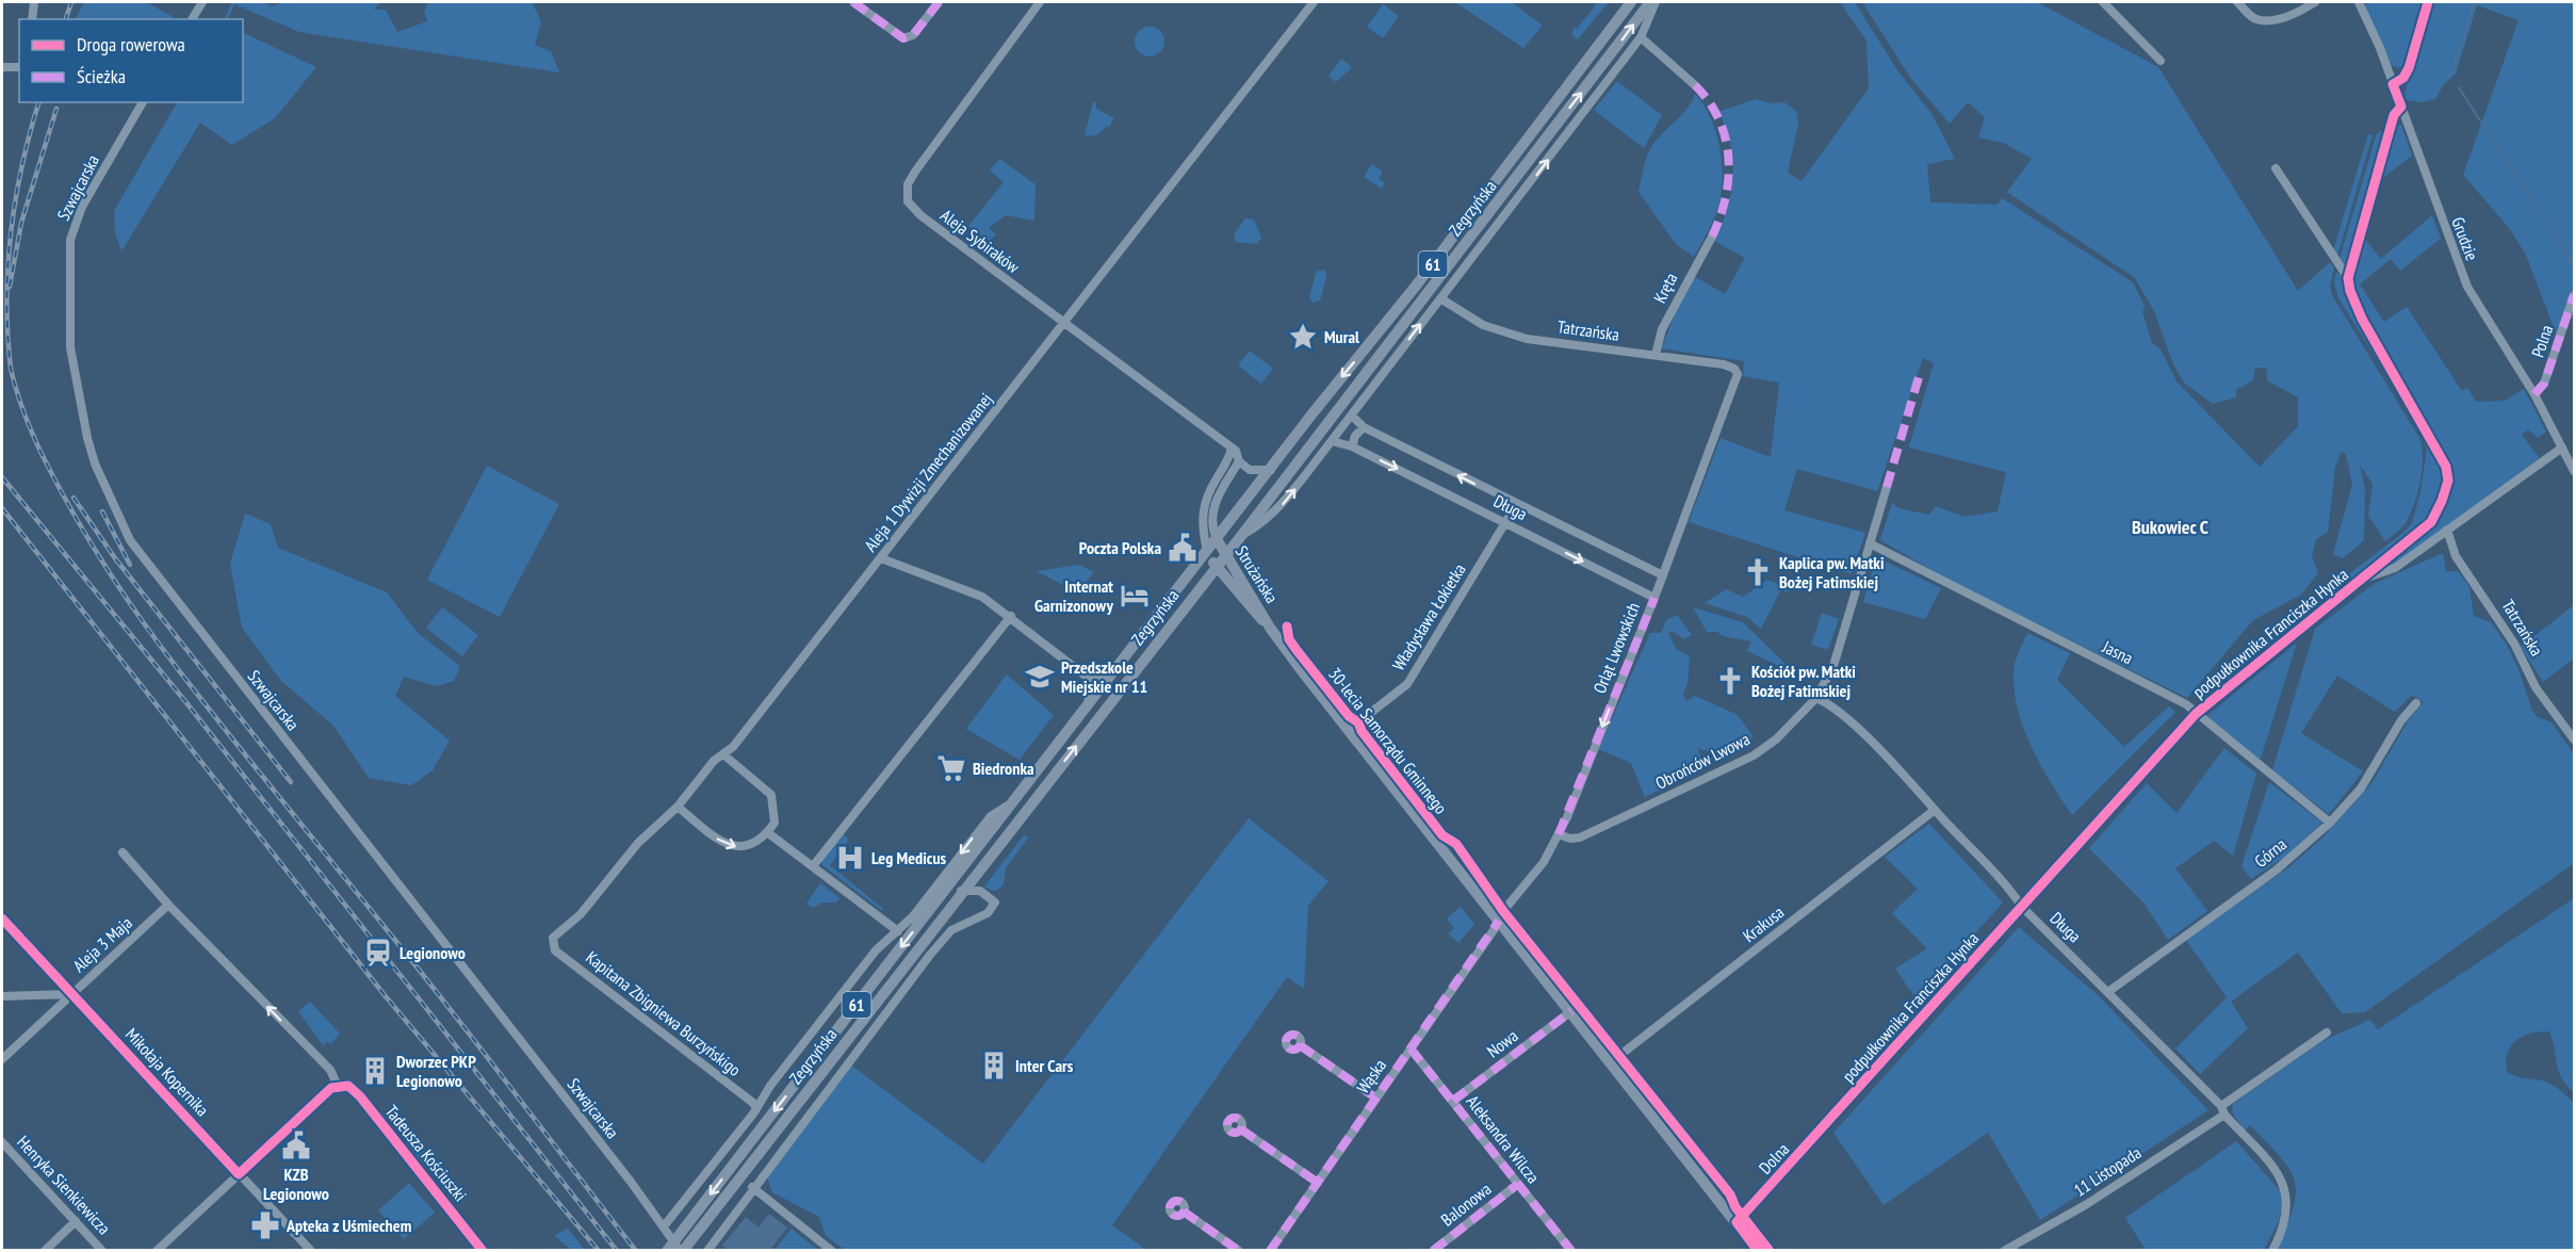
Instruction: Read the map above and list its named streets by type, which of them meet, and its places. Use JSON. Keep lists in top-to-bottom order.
{
  "streets": {
    "main road": ["Zegrzyńska", "61", "Strużańska"],
    "street": [
      "Szwajcarska",
      "Grudzie",
      "Aleja Sybiraków",
      "Kręta",
      "Tatrzańska",
      "Polna",
      "Aleja 1 Dywizji Zmechanizowanej",
      "Długa",
      "Władysława Łokietka",
      "podpułkownika Franciszka Hynka",
      "Orląt Lwowskich",
      "Jasna",
      "Obrońców Lwowa",
      "Górna",
      "Krakusa",
      "Aleja 3 Maja",
      "Kapitana Zbigniewa Burzyńskigo",
      "Nowa",
      "Mikołaja Kopernika",
      "Wąska",
      "Aleksandra Wilcza",
      "Tadeusza Kościuszki",
      "Dolna",
      "11 Listopada",
      "Henryka Sienkiewicza",
      "Balonowa"
    ],
    "cycle path": ["30-lecia Samorządu Gminnego"]
  },
  "crossings": [
    ["Szwajcarska", "Zegrzyńska"],
    ["Zegrzyńska", "Strużańska"],
    ["Grudzie", "Polna"],
    ["Aleja Sybiraków", "Aleja 1 Dywizji Zmechanizowanej"],
    ["Kręta", "Tatrzańska"],
    ["Tatrzańska", "Orląt Lwowskich"],
    ["Aleja 1 Dywizji Zmechanizowanej", "Kapitana Zbigniewa Burzyńskigo"],
    ["Długa", "Władysława Łokietka"],
    ["Długa", "podpułkownika Franciszka Hynka"],
    ["Długa", "Orląt Lwowskich"],
    ["Długa", "Obrońców Lwowa"],
    ["Długa", "Górna"],
    ["Długa", "Krakusa"],
    ["Długa", "11 Listopada"],
    ["Strużańska", "Władysława Łokietka"],
    ["Strużańska", "Orląt Lwowskich"],
    ["Strużańska", "Krakusa"],
    ["Strużańska", "Nowa"],
    ["Strużańska", "Wąska"],
    ["Strużańska", "Dolna"],
    ["podpułkownika Franciszka Hynka", "Jasna"],
    ["podpułkownika Franciszka Hynka", "Dolna"],
    ["Orląt Lwowskich", "Obrońców Lwowa"],
    ["Orląt Lwowskich", "Wąska"],
    ["Jasna", "Obrońców Lwowa"],
    ["Jasna", "Górna"],
    ["Aleja 3 Maja", "Mikołaja Kopernika"],
    ["Aleja 3 Maja", "Tadeusza Kościuszki"],
    ["Nowa", "Aleksandra Wilcza"],
    ["Wąska", "Aleksandra Wilcza"],
    ["Aleksandra Wilcza", "Balonowa"]
  ],
  "one_way": ["Orląt Lwowskich", "Tadeusza Kościuszki"],
  "districts": ["Bukowiec C"],
  "places": {
    "place": ["Mural"],
    "public building": ["Poczta Polska", "KZB Legionowo"],
    "church": ["Kaplica pw. Matki Bożej Fatimskiej", "Kościół pw. Matki Bożej Fatimskiej"],
    "hotel": ["Internat Garnizonowy"],
    "school or university": ["Przedszkole Miejskie nr 11"],
    "supermarket": ["Biedronka"],
    "hospital": ["Leg Medicus"],
    "station": ["Legionowo"],
    "building": ["Inter Cars", "Dworzec PKP Legionowo"],
    "pharmacy": ["Apteka z Uśmiechem"]
  },
  "legend": ["Droga rowerowa", "Ścieżka"]
}
